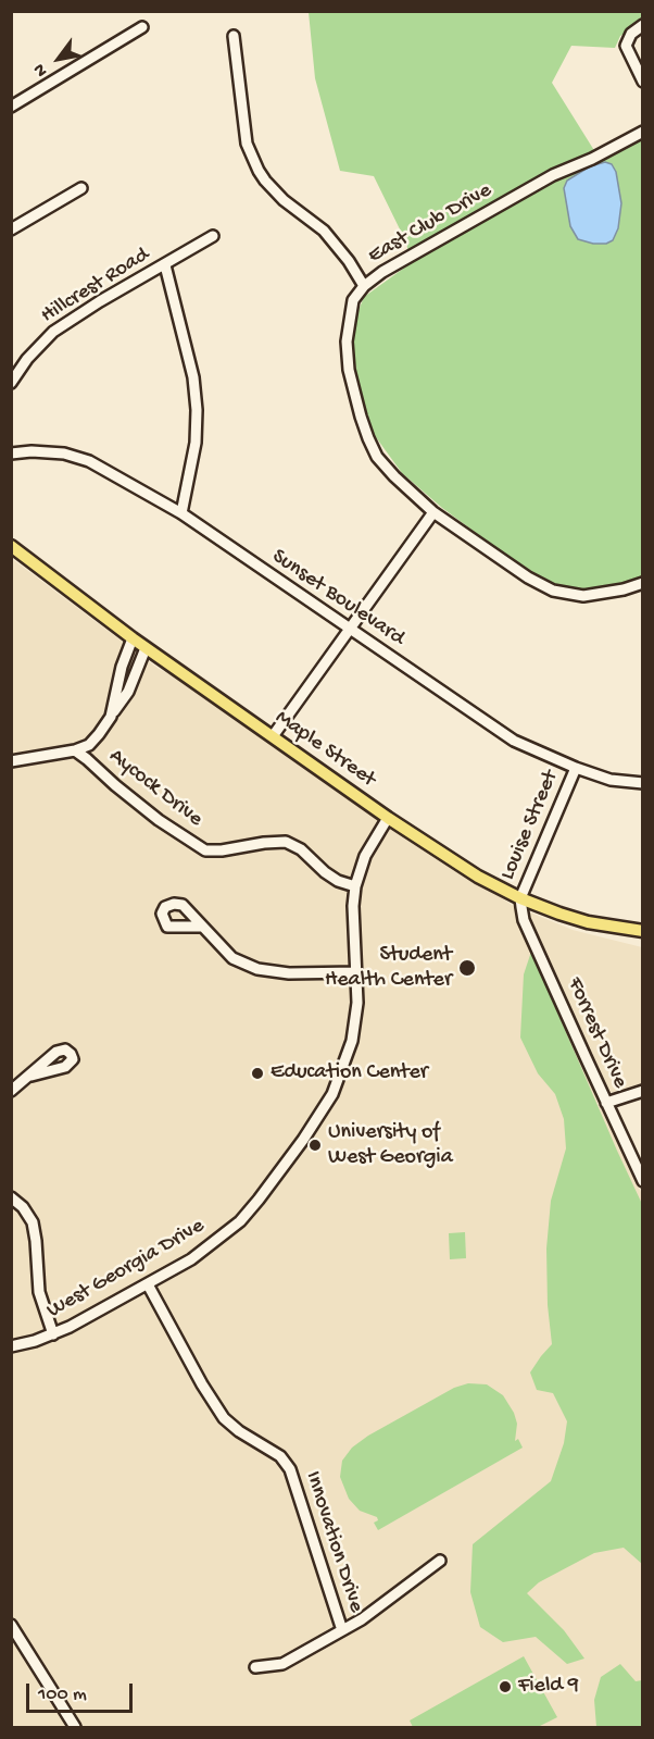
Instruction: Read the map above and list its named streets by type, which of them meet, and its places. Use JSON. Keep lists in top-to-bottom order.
{
  "streets": {
    "main road": ["Maple Street"],
    "street": [
      "East Club Drive",
      "Hillcrest Road",
      "Sunset Boulevard",
      "Aycock Drive",
      "Louise Street",
      "Forrest Drive",
      "West Georgia Drive",
      "Innovation Drive"
    ]
  },
  "crossings": [
    ["Sunset Boulevard", "Louise Street"],
    ["Maple Street", "Louise Street"],
    ["Maple Street", "Forrest Drive"],
    ["Maple Street", "West Georgia Drive"],
    ["Aycock Drive", "West Georgia Drive"],
    ["Louise Street", "Forrest Drive"],
    ["West Georgia Drive", "Innovation Drive"]
  ],
  "places": [
    "Student Health Center",
    "Education Center",
    "University of West Georgia",
    "Field 9"
  ],
  "scale_bar": "100 m",
  "north": "bottom left"
}
